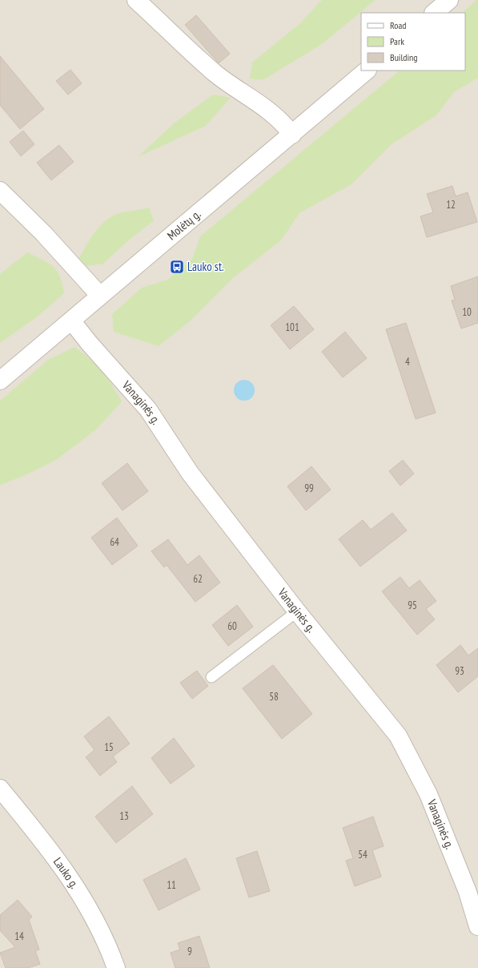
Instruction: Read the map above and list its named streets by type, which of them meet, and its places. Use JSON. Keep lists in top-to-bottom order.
{
  "streets": {
    "street": ["Molėtų g.", "Vanaginės g.", "Lauko g."]
  },
  "crossings": [
    ["Molėtų g.", "Vanaginės g."]
  ],
  "places": {
    "bus stop": ["Lauko st."]
  },
  "house_numbers": [
    "12",
    "10",
    "101",
    "4",
    "99",
    "64",
    "62",
    "95",
    "60",
    "93",
    "58",
    "15",
    "13",
    "54",
    "11",
    "14",
    "9"
  ],
  "legend": ["Road", "Park", "Building"]
}
